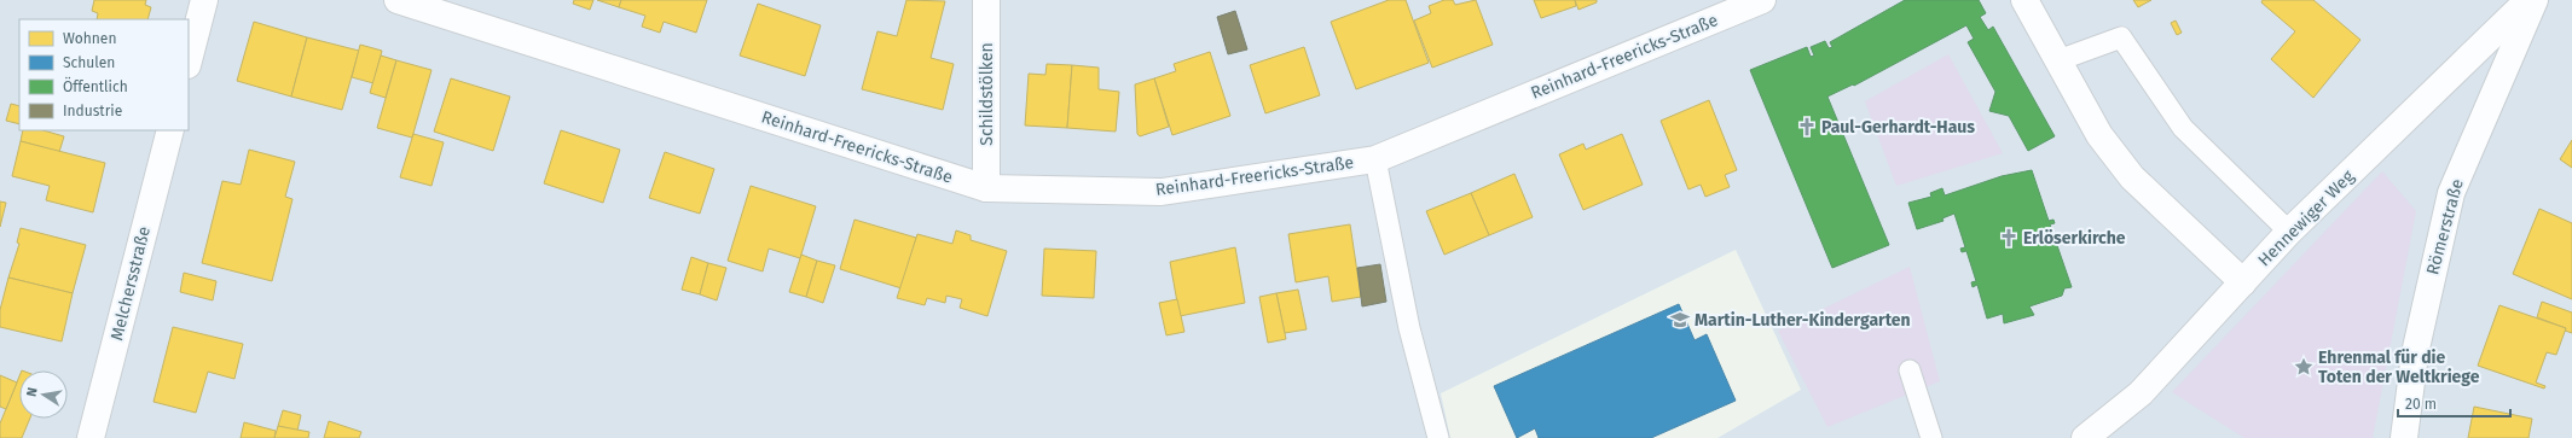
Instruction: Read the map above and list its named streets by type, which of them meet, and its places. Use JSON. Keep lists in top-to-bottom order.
{
  "streets": {
    "street": [
      "Reinhard-Freericks-Straße",
      "Schildstölken",
      "Hennewiger Weg",
      "Römerstraße",
      "Melchersstraße"
    ]
  },
  "crossings": [
    ["Reinhard-Freericks-Straße", "Schildstölken"]
  ],
  "places": {
    "church": ["Paul-Gerhardt-Haus", "Erlöserkirche"],
    "school or university": ["Martin-Luther-Kindergarten"],
    "place": ["Ehrenmal für die Toten der Weltkriege"]
  },
  "legend": [
    "Wohnen",
    "Schulen",
    "Öffentlich",
    "Industrie"
  ],
  "scale_bar": "20 m",
  "north": "left"
}
